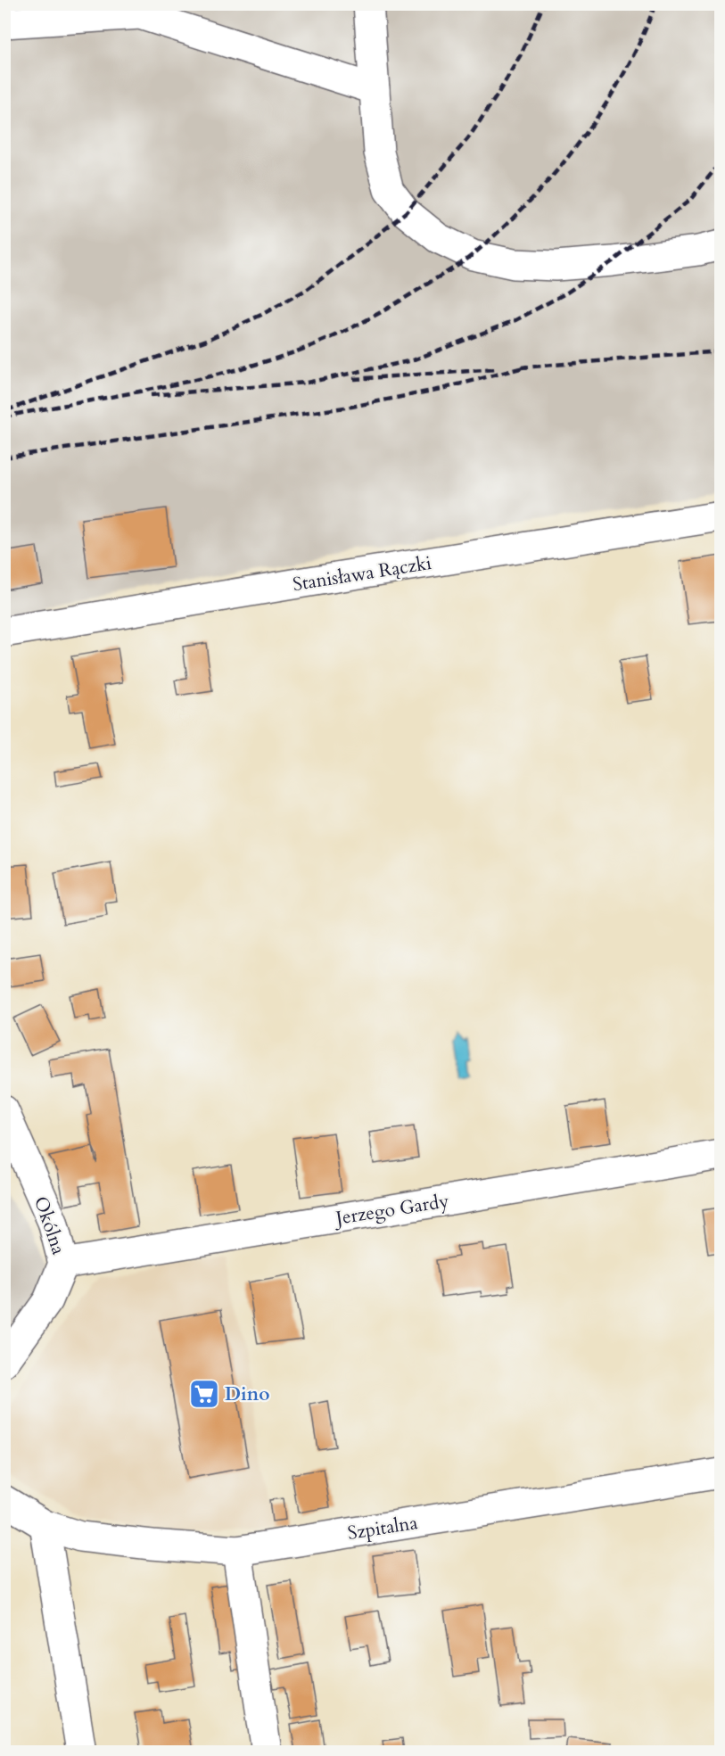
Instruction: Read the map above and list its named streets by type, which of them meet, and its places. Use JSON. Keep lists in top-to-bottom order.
{
  "streets": {
    "street": [
      "Stanisława Rączki",
      "Jerzego Gardy",
      "Okólna",
      "Szpitalna"
    ]
  },
  "crossings": [
    ["Jerzego Gardy", "Okólna"]
  ],
  "places": {
    "supermarket": ["Dino"]
  }
}
